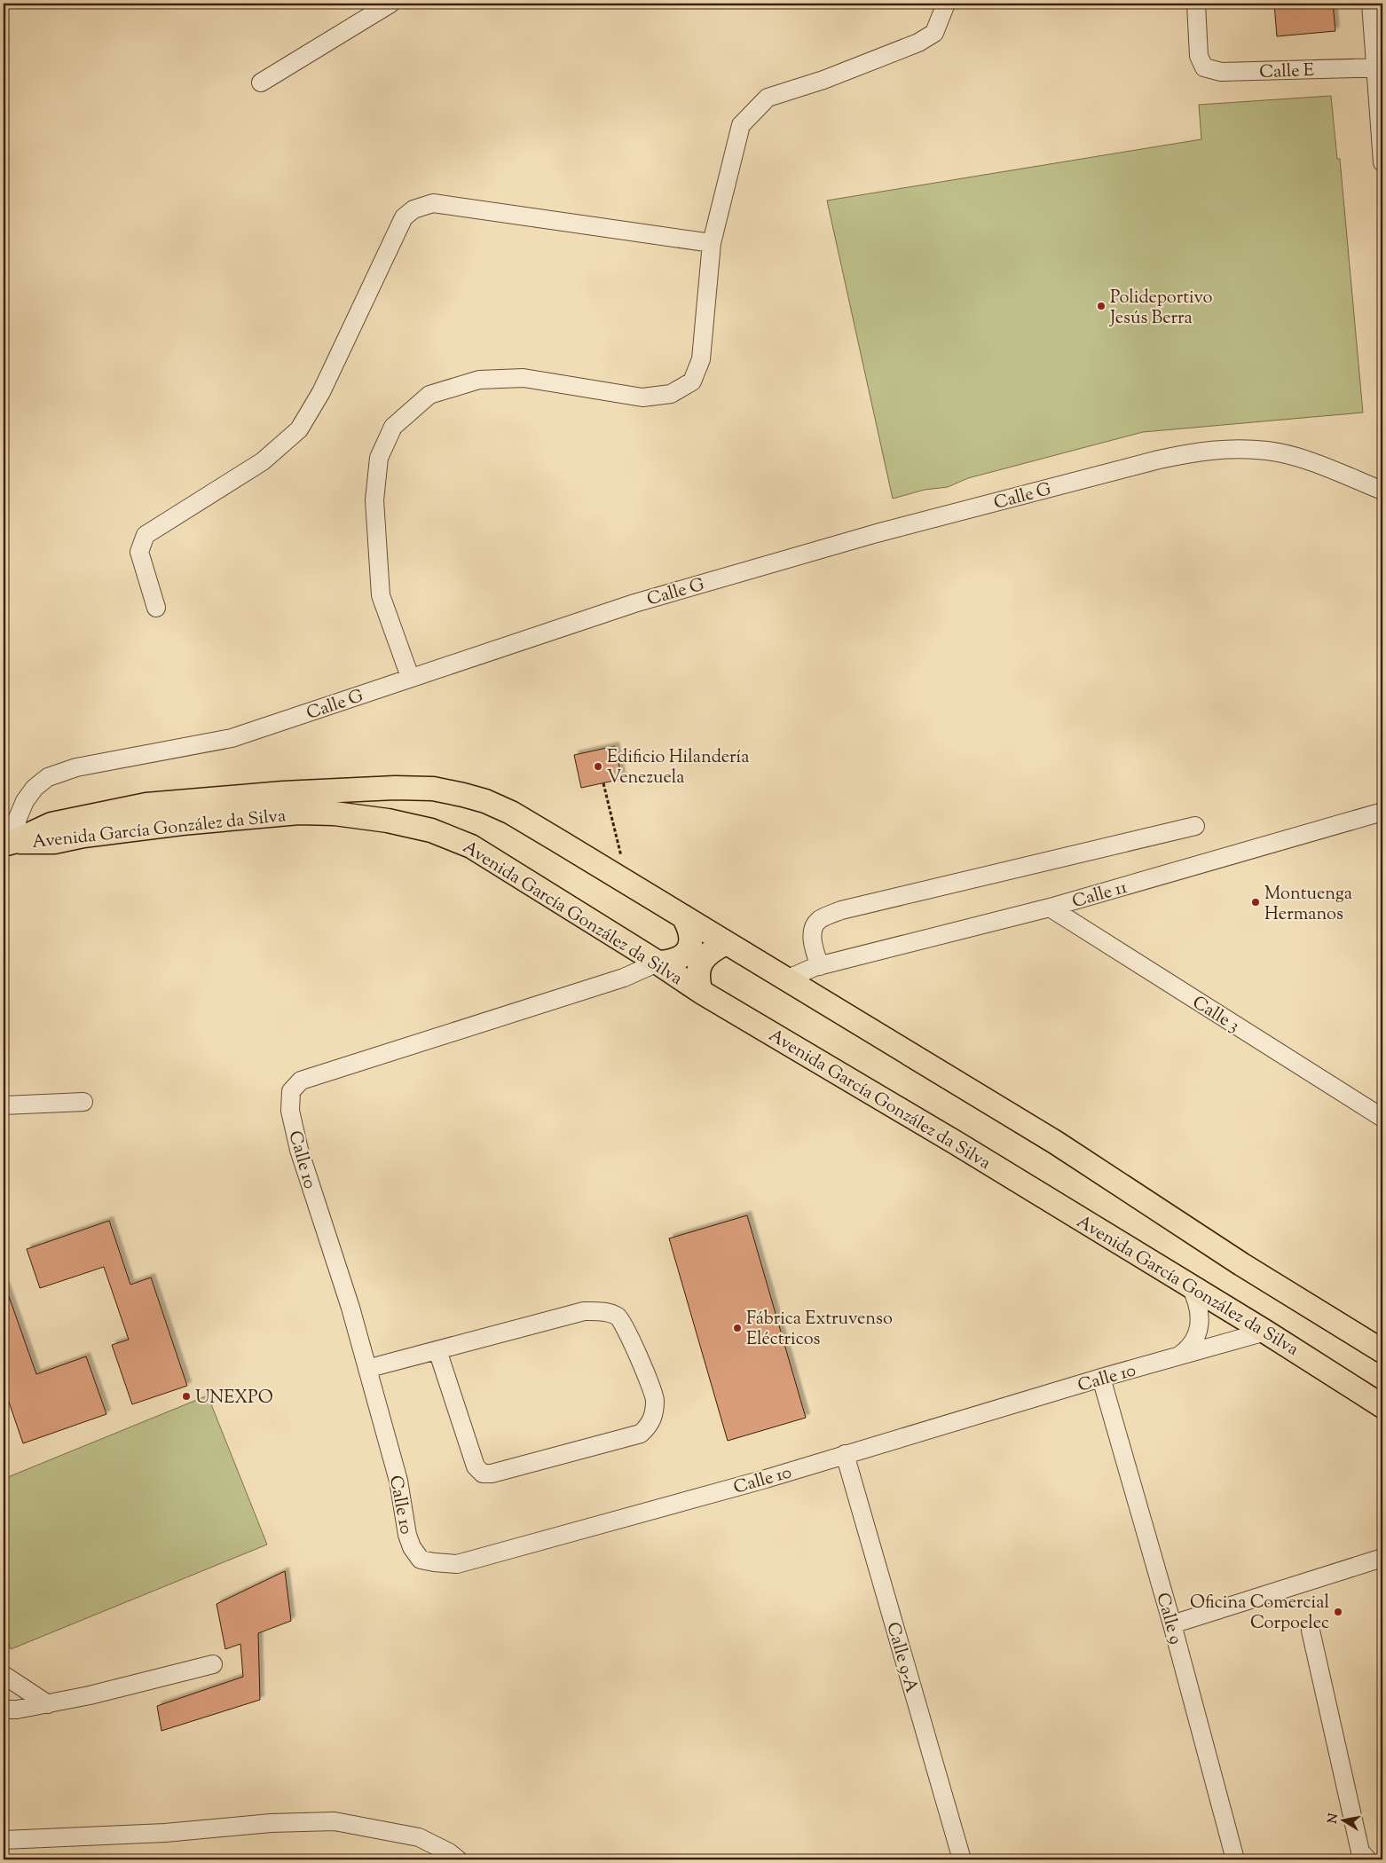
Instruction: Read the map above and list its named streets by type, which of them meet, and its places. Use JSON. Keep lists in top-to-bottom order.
{
  "streets": {
    "main road": ["Avenida García González da Silva"],
    "street": [
      "Calle E",
      "Calle G",
      "Calle 11",
      "Calle 3",
      "Calle 10",
      "Calle 9",
      "Calle 9-A"
    ]
  },
  "crossings": [
    ["Calle G", "Avenida García González da Silva"],
    ["Avenida García González da Silva", "Calle 11"],
    ["Avenida García González da Silva", "Calle 10"],
    ["Calle 11", "Calle 3"],
    ["Calle 10", "Calle 9"],
    ["Calle 10", "Calle 9-A"]
  ],
  "places": [
    "Polideportivo Jesús Berra",
    "Edificio Hilandería Venezuela",
    "Montuenga Hermanos",
    "Fábrica Extruvenso Eléctricos",
    "UNEXPO",
    "Oficina Comercial Corpoelec"
  ],
  "north": "left"
}
